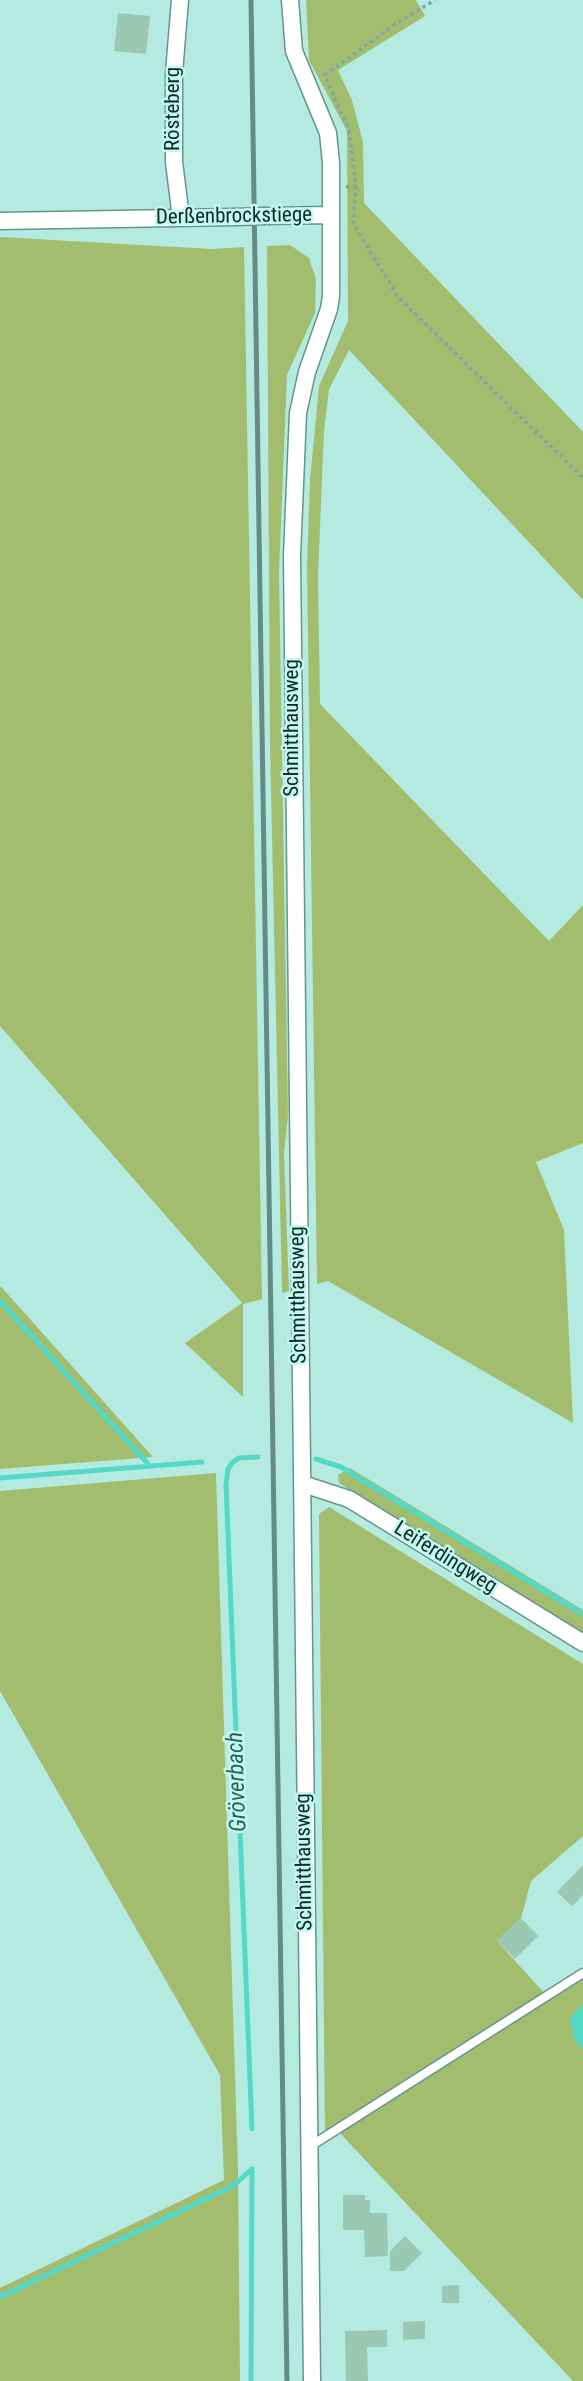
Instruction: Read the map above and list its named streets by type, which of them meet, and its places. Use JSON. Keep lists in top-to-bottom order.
{
  "streets": {
    "street": [
      "Rösteberg",
      "Derßenbrockstiege",
      "Schmitthausweg",
      "Leiferdingweg"
    ]
  },
  "crossings": [
    ["Rösteberg", "Derßenbrockstiege"],
    ["Derßenbrockstiege", "Schmitthausweg"],
    ["Schmitthausweg", "Leiferdingweg"]
  ],
  "water": ["Gröverbach"]
}
